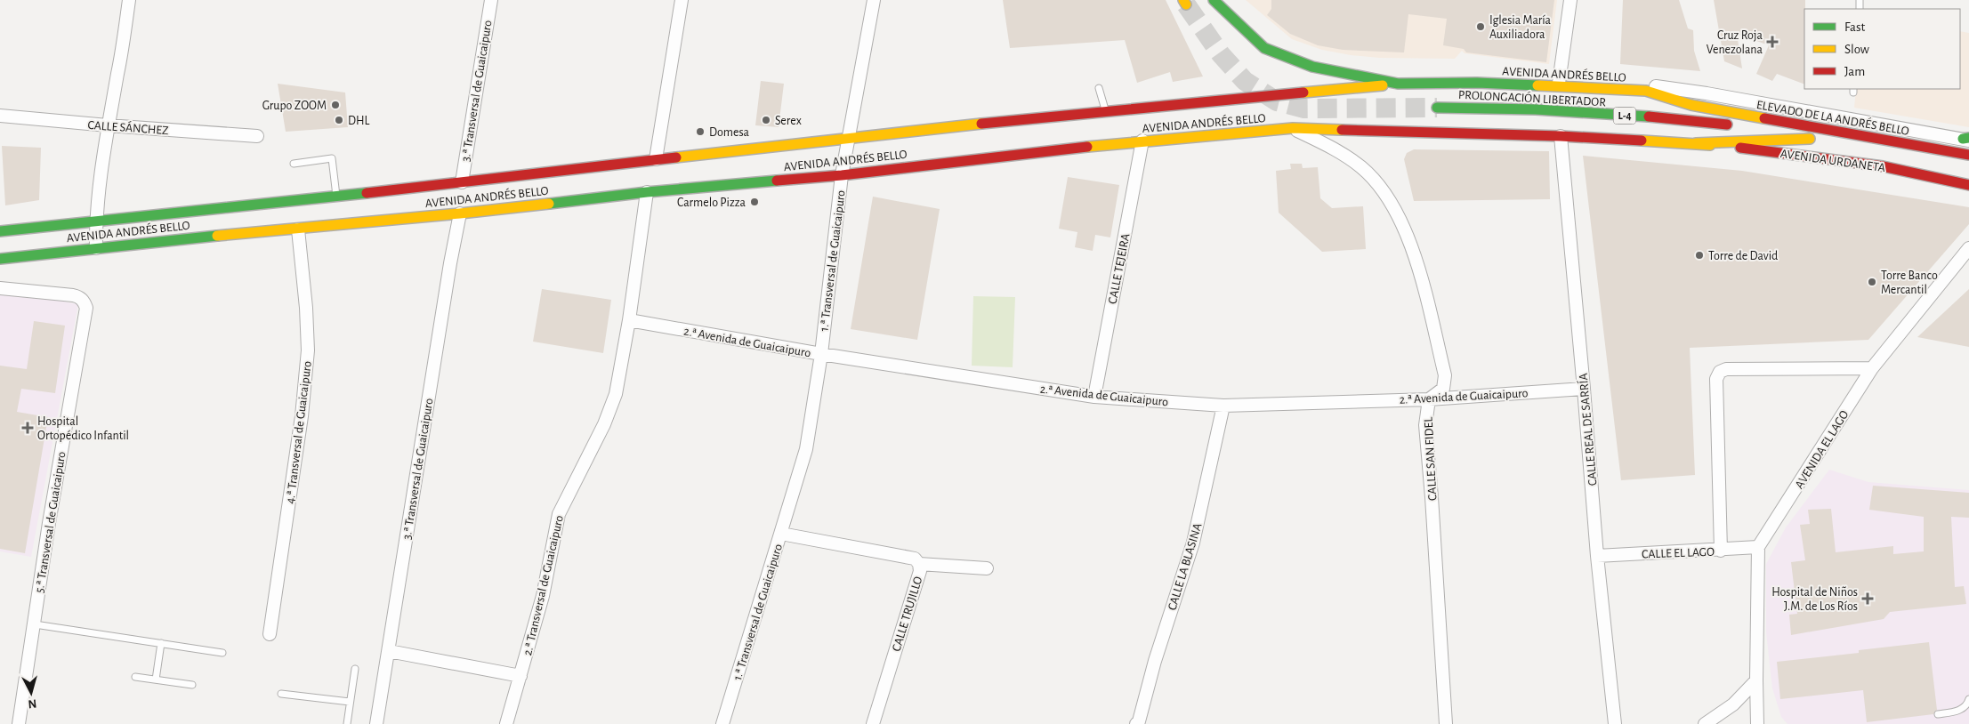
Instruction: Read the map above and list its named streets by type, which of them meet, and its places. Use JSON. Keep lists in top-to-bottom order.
{
  "streets": {
    "street": [
      "AVENIDA ANDRÉS BELLO",
      "3.ª Transversal de Guaicaipuro",
      "PROLONGACIÓN LIBERTADOR",
      "L-4",
      "ELEVADO DE LA ANDRÉS BELLO",
      "CALLE SÁNCHEZ",
      "AVENIDA URDANETA",
      "1.ª Transversal de Guaicaipuro",
      "CALLE TEJEIRA",
      "2.ª Avenida de Guaicaipuro",
      "CALLE REAL DE SARRÍA",
      "4.ª Transversal de Guaicaipuro",
      "AVENIDA EL LAGO",
      "CALLE SAN FIDEL",
      "5.ª Transversal de Guaicaipuro",
      "CALLE EL LAGO",
      "CALLE LA BLASINA",
      "2.ª Transversal de Guaicaipuro",
      "CALLE TRUJILLO"
    ]
  },
  "crossings": [
    ["AVENIDA ANDRÉS BELLO", "3.ª Transversal de Guaicaipuro"],
    ["AVENIDA ANDRÉS BELLO", "L-4"],
    ["AVENIDA ANDRÉS BELLO", "ELEVADO DE LA ANDRÉS BELLO"],
    ["AVENIDA ANDRÉS BELLO", "AVENIDA URDANETA"],
    ["AVENIDA ANDRÉS BELLO", "1.ª Transversal de Guaicaipuro"],
    ["AVENIDA ANDRÉS BELLO", "CALLE TEJEIRA"],
    ["AVENIDA ANDRÉS BELLO", "CALLE REAL DE SARRÍA"],
    ["AVENIDA ANDRÉS BELLO", "4.ª Transversal de Guaicaipuro"],
    ["AVENIDA ANDRÉS BELLO", "CALLE SAN FIDEL"],
    ["AVENIDA ANDRÉS BELLO", "2.ª Transversal de Guaicaipuro"],
    ["1.ª Transversal de Guaicaipuro", "2.ª Avenida de Guaicaipuro"],
    ["1.ª Transversal de Guaicaipuro", "CALLE TRUJILLO"],
    ["CALLE TEJEIRA", "2.ª Avenida de Guaicaipuro"],
    ["2.ª Avenida de Guaicaipuro", "CALLE REAL DE SARRÍA"],
    ["2.ª Avenida de Guaicaipuro", "CALLE SAN FIDEL"],
    ["2.ª Avenida de Guaicaipuro", "CALLE LA BLASINA"],
    ["2.ª Avenida de Guaicaipuro", "2.ª Transversal de Guaicaipuro"],
    ["CALLE REAL DE SARRÍA", "CALLE EL LAGO"],
    ["AVENIDA EL LAGO", "CALLE EL LAGO"]
  ],
  "places": {
    "other": [
      "Iglesia María Auxiliadora",
      "Grupo ZOOM",
      "DHL",
      "Serex",
      "Domesa",
      "Carmelo Pizza",
      "Torre de David",
      "Torre Banco Mercantil"
    ],
    "health": ["Cruz Roja Venezolana", "Hospital Ortopédico Infantil", "Hospital de Niños J.M. de Los Ríos"]
  },
  "legend": ["Fast", "Slow", "Jam"],
  "north": "bottom"
}
